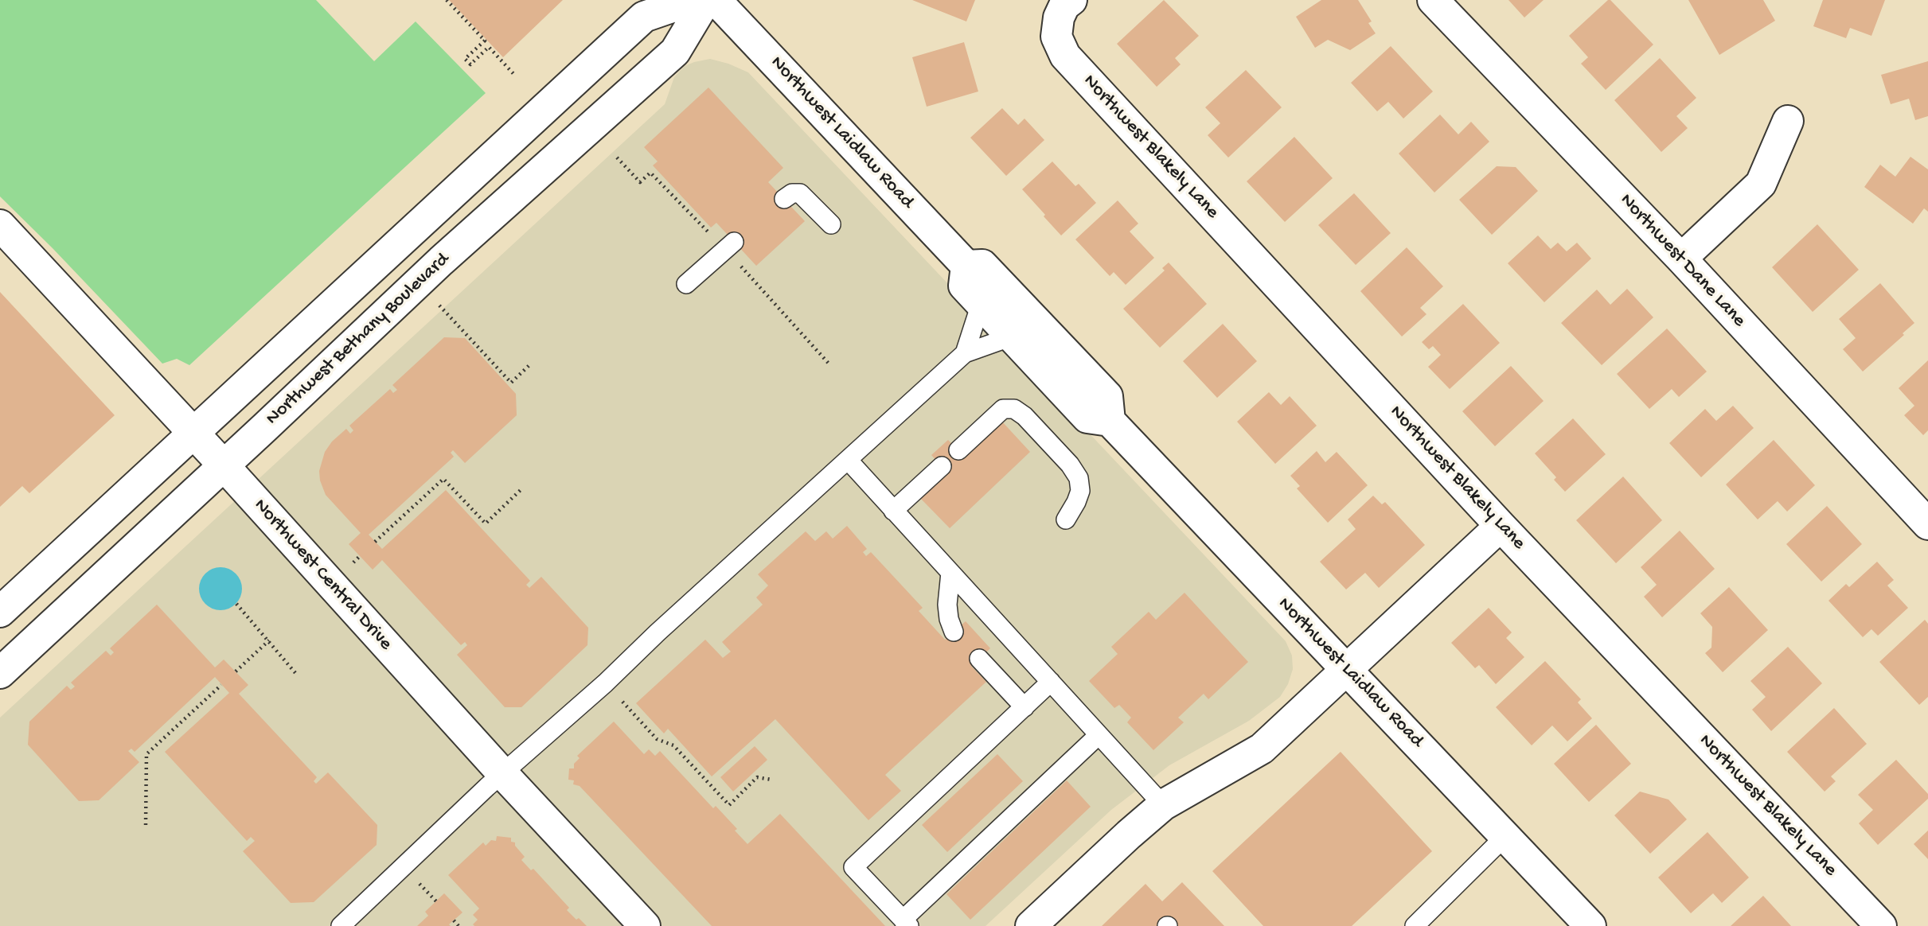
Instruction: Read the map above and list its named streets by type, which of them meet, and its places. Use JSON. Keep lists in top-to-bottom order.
{
  "streets": {
    "street": [
      "Northwest Laidlaw Road",
      "Northwest Blakely Lane",
      "Northwest Dane Lane",
      "Northwest Bethany Boulevard",
      "Northwest Central Drive"
    ]
  },
  "crossings": [
    ["Northwest Bethany Boulevard", "Northwest Central Drive"]
  ]
}
